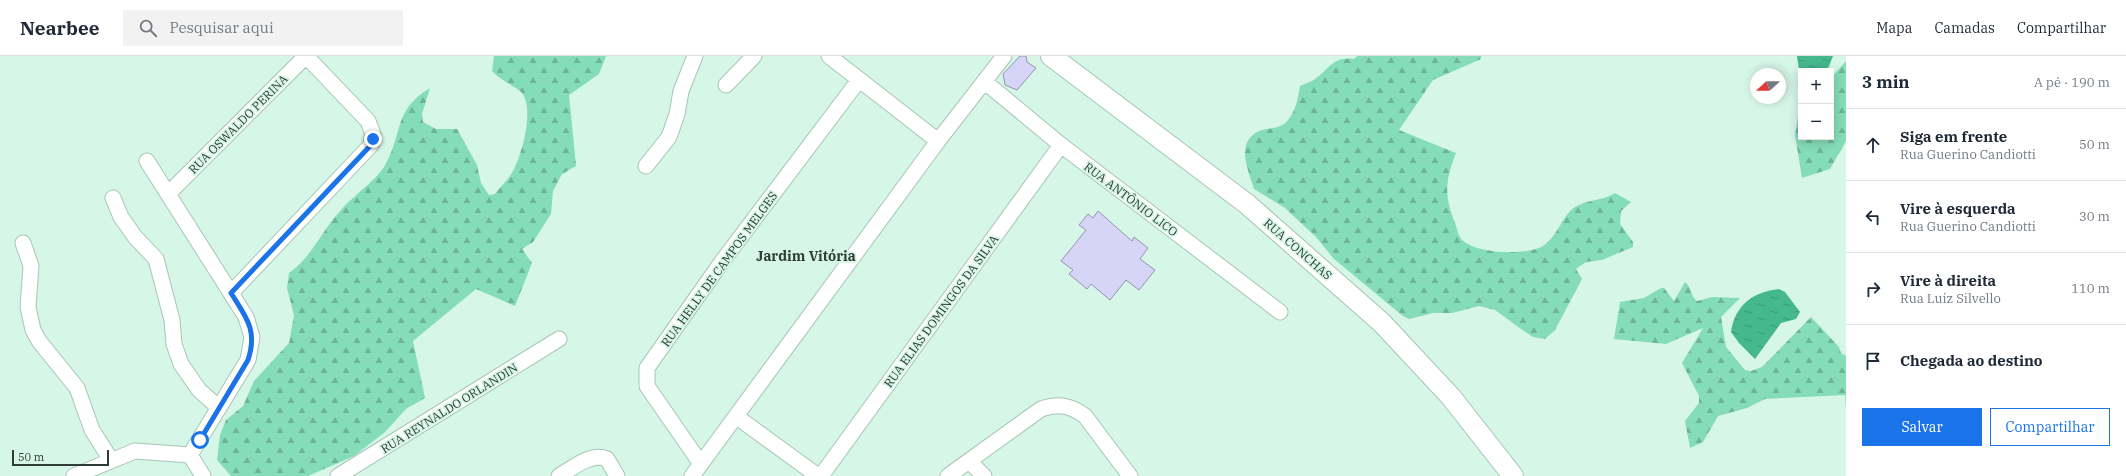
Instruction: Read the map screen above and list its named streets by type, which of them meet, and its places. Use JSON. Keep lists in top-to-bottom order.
{
  "streets": {
    "main road": ["RUA CONCHAS"],
    "street": [
      "RUA OSWALDO PERINA",
      "RUA ANTÔNIO LICO",
      "RUA HELLY DE CAMPOS MELGES",
      "RUA ELIAS DOMINGOS DA SILVA",
      "RUA REYNALDO ORLANDIN"
    ]
  },
  "crossings": [
    ["RUA ANTÔNIO LICO", "RUA ELIAS DOMINGOS DA SILVA"]
  ],
  "districts": ["Jardim Vitória"],
  "scale_bar": "50 m",
  "north": "left",
  "page": {
    "header": "Nearbee",
    "search": "Pesquisar aqui",
    "nav": ["Mapa", "Camadas", "Compartilhar"],
    "heading": ["3 min", "A pé · 190 m"],
    "map_buttons": ["+", "−"],
    "list": [
      ["Siga em frente", "Rua Guerino Candiotti", "50 m"],
      ["Vire à esquerda", "Rua Guerino Candiotti", "30 m"],
      ["Vire à direita", "Rua Luiz Silvello", "110 m"],
      "Chegada ao destino"
    ],
    "buttons": ["Salvar", "Compartilhar"],
    "scale": "50 m"
  }
}
